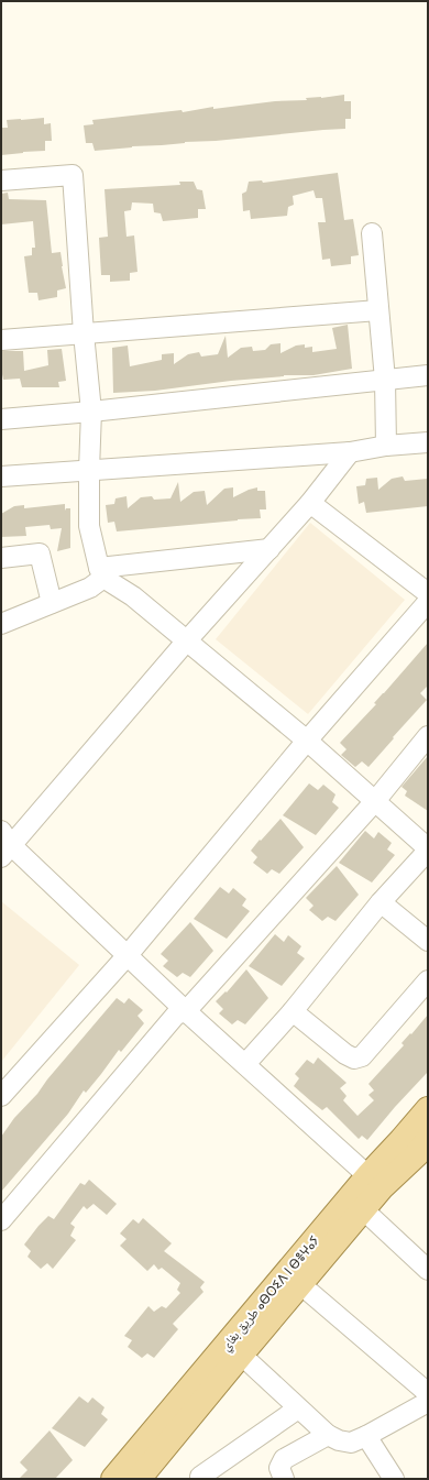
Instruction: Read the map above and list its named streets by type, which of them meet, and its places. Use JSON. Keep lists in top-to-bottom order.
{
  "streets": {
    "main road": ["طريق بغاي ⴰⴱⵔⵉⴷ ⵏ ⴱⴻⵖⴰⵢ"]
  }
}
